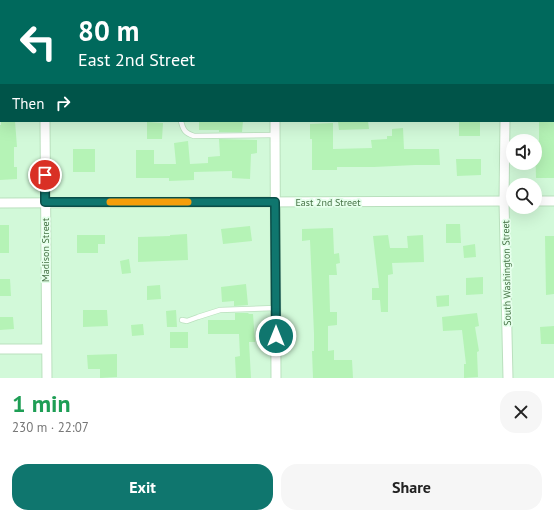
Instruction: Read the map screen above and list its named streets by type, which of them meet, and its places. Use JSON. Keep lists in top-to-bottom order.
{
  "streets": {
    "street": ["East 2nd Street", "Madison Street", "South Washington Street"]
  },
  "crossings": [
    ["East 2nd Street", "Madison Street"]
  ],
  "page": {
    "turn": ["80 m", "East 2nd Street"],
    "then": "Then",
    "heading": ["1 min", "230 m · 22:07"],
    "buttons": ["Exit", "Share"]
  }
}
